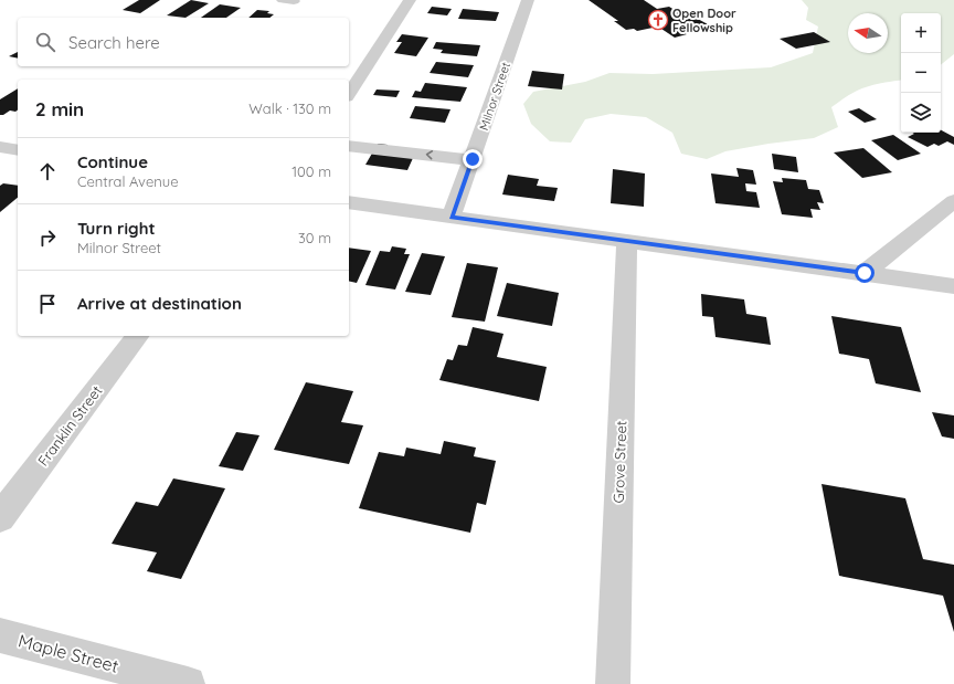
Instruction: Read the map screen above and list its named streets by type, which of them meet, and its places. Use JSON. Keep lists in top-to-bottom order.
{
  "streets": {
    "street": [
      "Milnor Street",
      "Franklin Street",
      "Grove Street",
      "Maple Street"
    ]
  },
  "places": {
    "church": ["Open Door Fellowship"]
  },
  "north": "left",
  "page": {
    "map_buttons": ["+", "−"],
    "search": "Search here",
    "heading": ["2 min", "Walk · 130 m"],
    "list": [
      ["Continue", "Central Avenue", "100 m"],
      ["Turn right", "Milnor Street", "30 m"],
      "Arrive at destination"
    ]
  }
}
